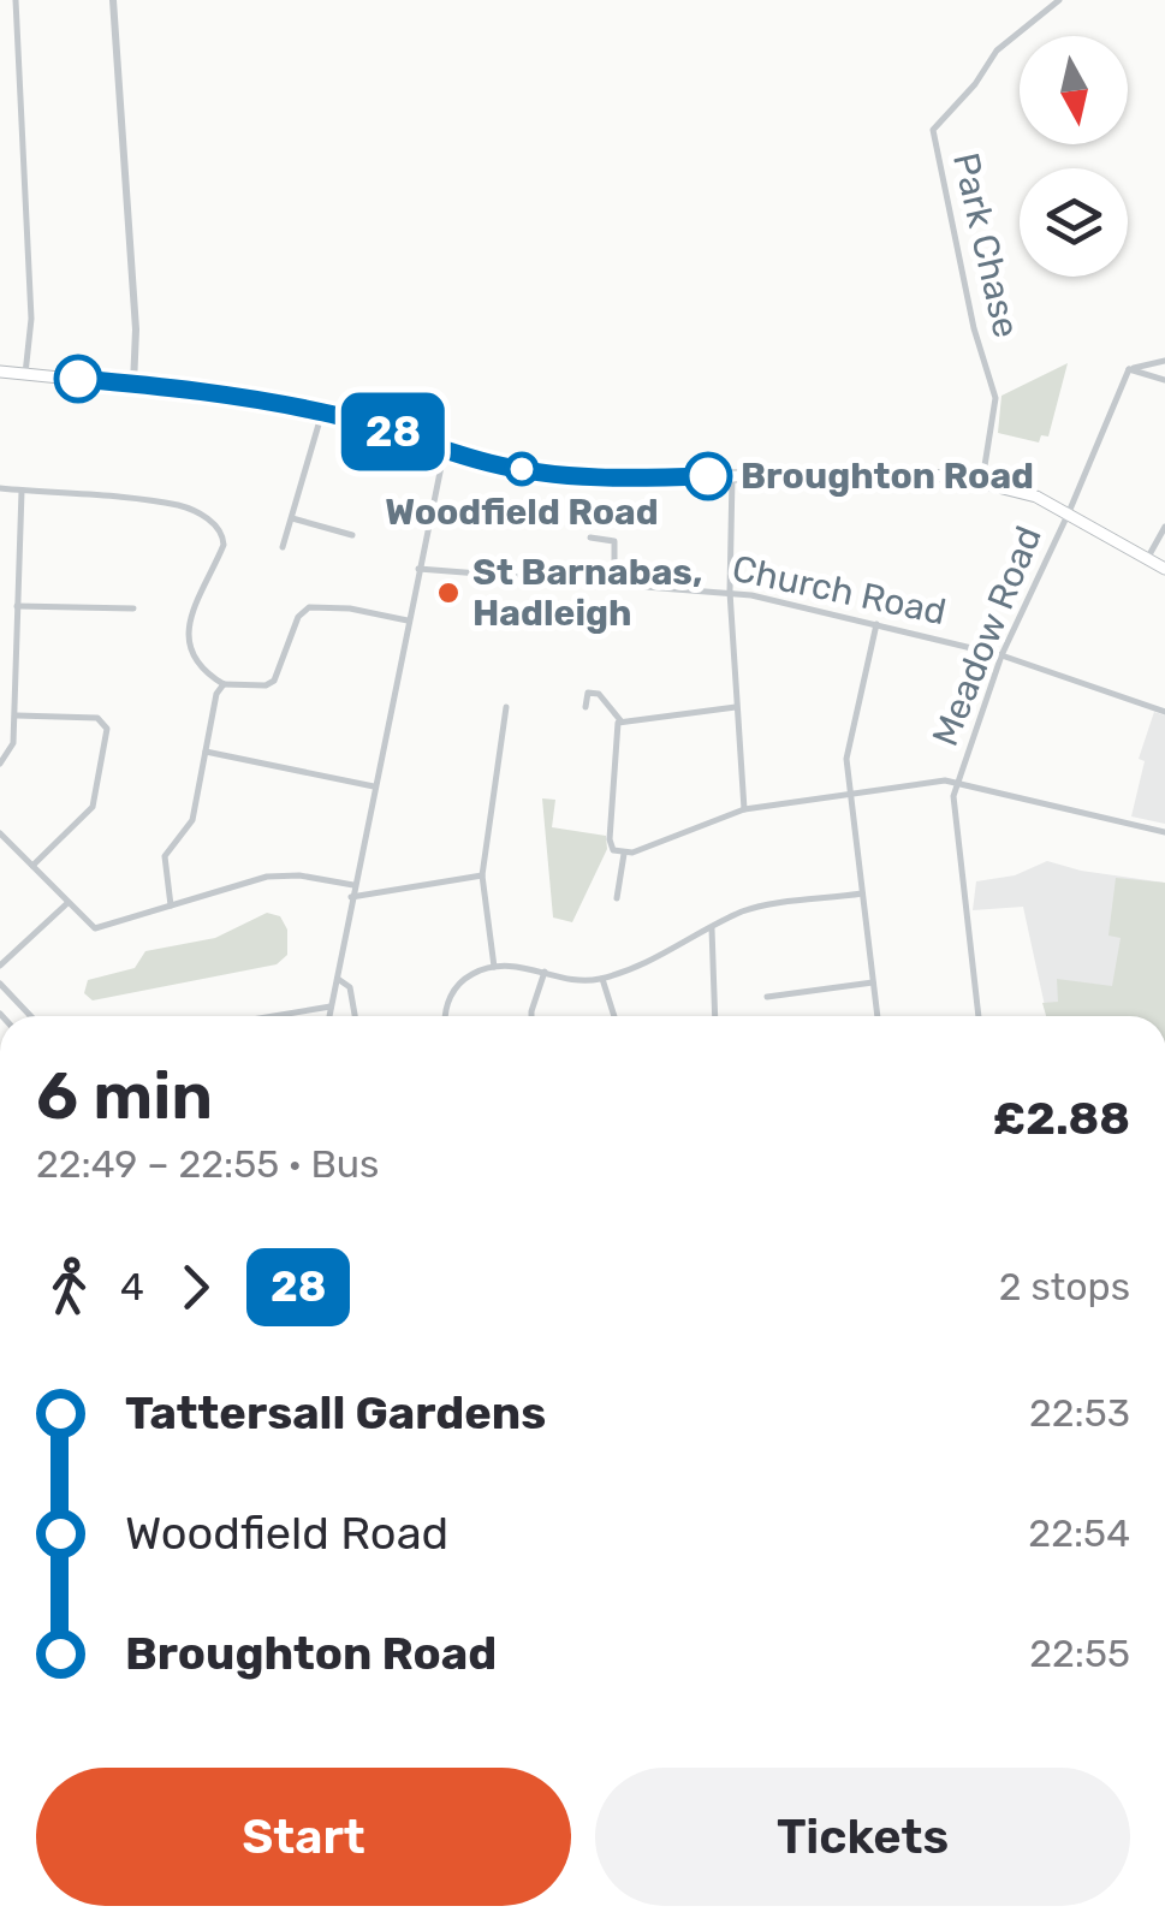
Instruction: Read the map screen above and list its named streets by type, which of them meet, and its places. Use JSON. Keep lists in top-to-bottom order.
{
  "streets": {
    "street": ["Park Chase", "Church Road", "Meadow Road"]
  },
  "crossings": [
    ["Church Road", "Meadow Road"]
  ],
  "places": ["Woodfield Road", "Broughton Road", "St Barnabas, Hadleigh"],
  "lines": ["bus line 28"],
  "north": "bottom",
  "page": {
    "on_map": "28",
    "heading": ["6 min", "22:49 – 22:55 · Bus", "£2.88"],
    "legs": ["4", "28", "2 stops"],
    "list": [
      {
        "name": "Tattersall Gardens",
        "value": "22:53"
      },
      {
        "name": "Woodfield Road",
        "value": "22:54"
      },
      {
        "name": "Broughton Road",
        "value": "22:55"
      }
    ],
    "buttons": ["Start", "Tickets"]
  }
}
